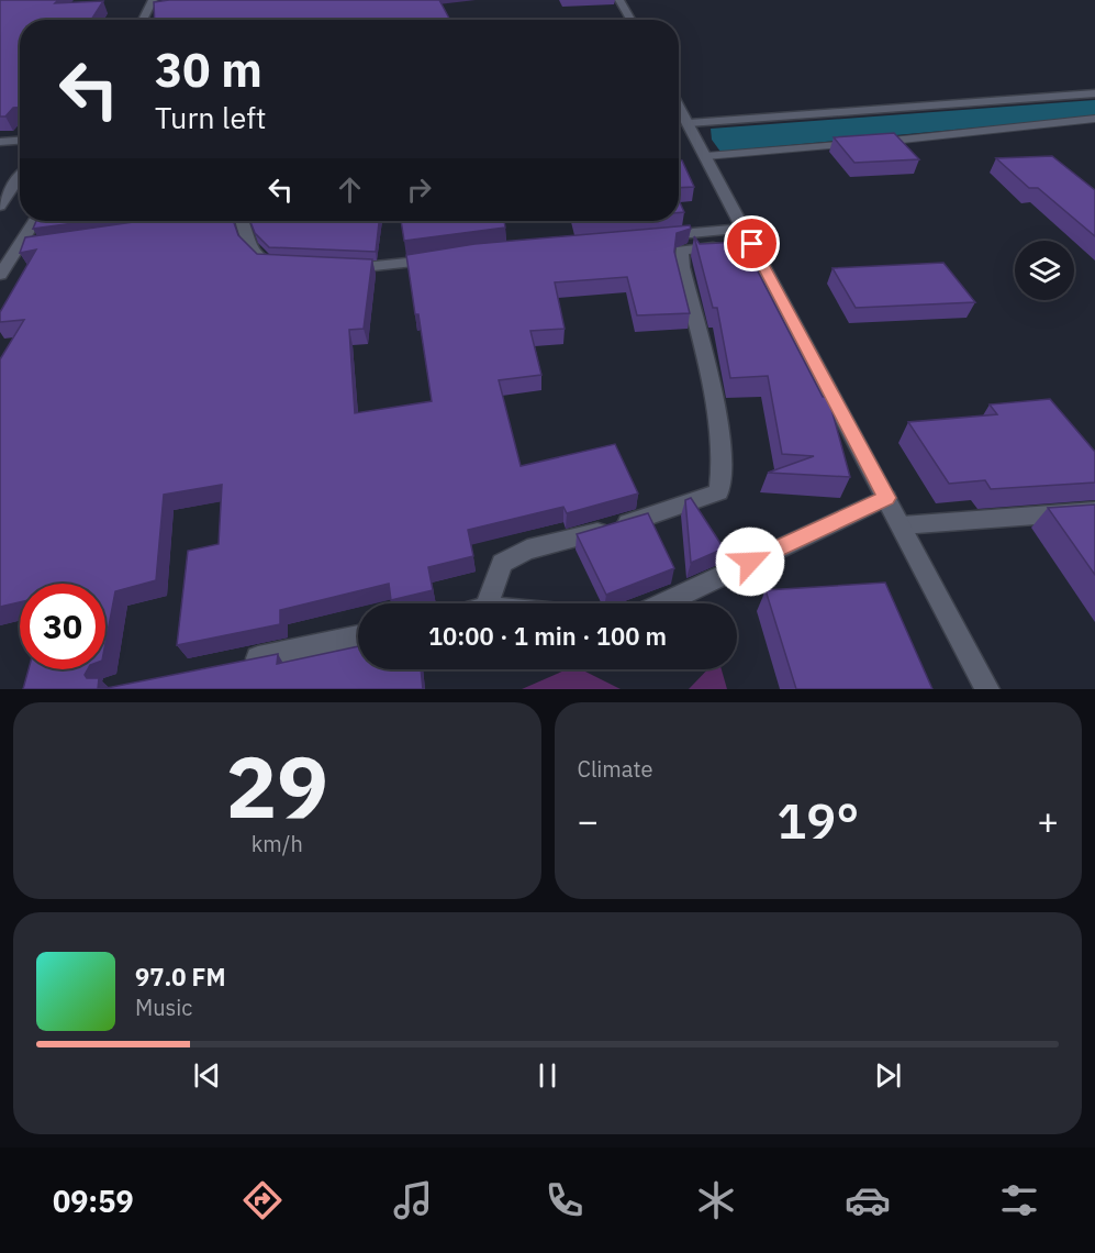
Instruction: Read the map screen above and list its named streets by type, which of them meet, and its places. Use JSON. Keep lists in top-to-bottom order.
{
  "page": {
    "turn": ["30 m", "Turn left"],
    "limit": "30",
    "trip": "10:00 · 1 min · 100 m",
    "tile": [
      ["29", "km/h"],
      "Climate"
    ],
    "heat": ["−", "19°", "+"],
    "song": ["97.0 FM", "Music"],
    "tabs": "09:59"
  }
}
